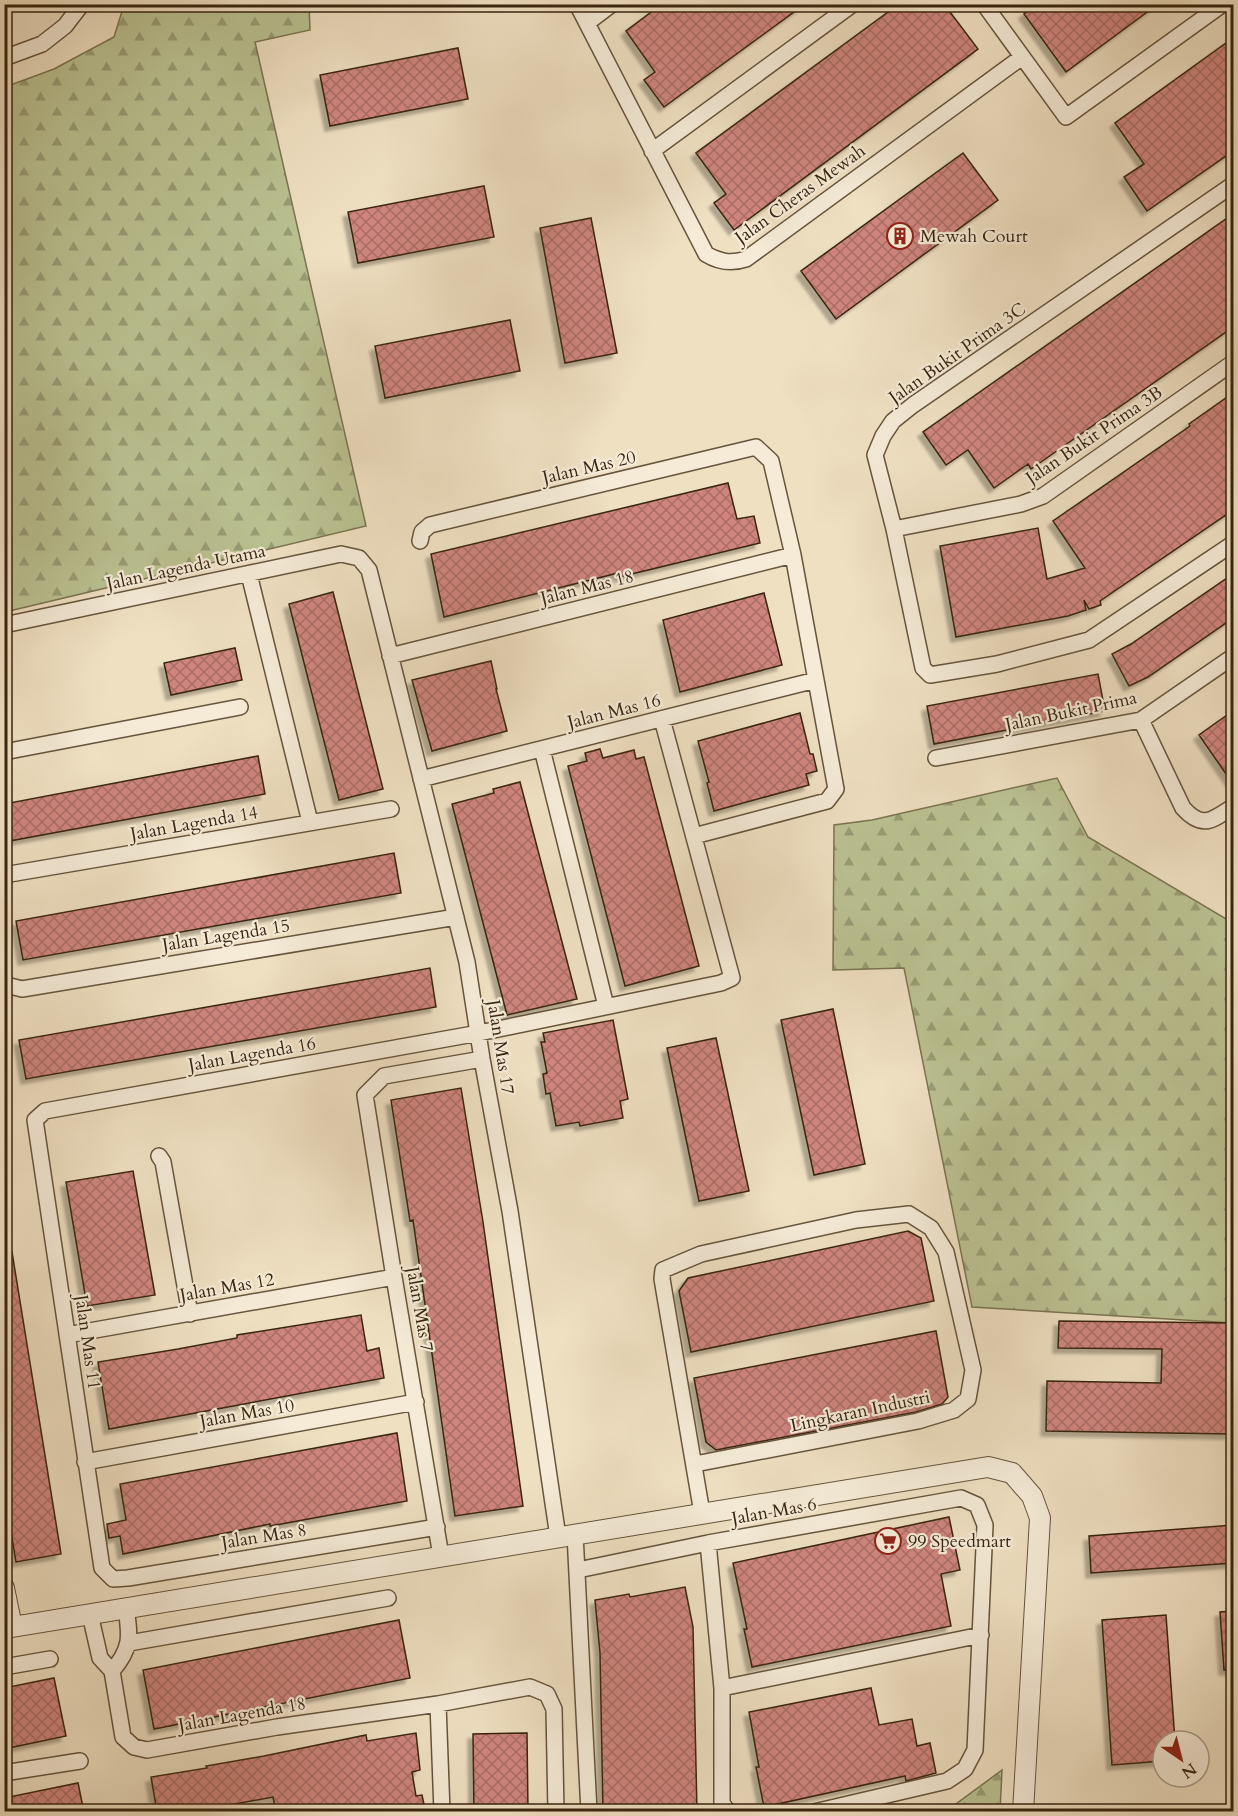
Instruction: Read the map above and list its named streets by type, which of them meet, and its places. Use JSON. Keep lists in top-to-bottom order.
{
  "streets": {
    "street": [
      "Jalan Cheras Mewah",
      "Jalan Bukit Prima 3C",
      "Jalan Bukit Prima 3B",
      "Jalan Mas 20",
      "Jalan Lagenda Utama",
      "Jalan Mas 18",
      "Jalan Mas 16",
      "Jalan Bukit Prima",
      "Jalan Lagenda 14",
      "Jalan Lagenda 15",
      "Jalan Mas 17",
      "Jalan Lagenda 16",
      "Jalan Mas 12",
      "Jalan Mas 7",
      "Jalan Mas 11",
      "Lingkaran Industri",
      "Jalan Mas 10",
      "Jalan Mas 6",
      "Jalan Mas 8",
      "Jalan Lagenda 18"
    ]
  },
  "crossings": [
    ["Jalan Bukit Prima 3C", "Jalan Bukit Prima 3B"],
    ["Jalan Mas 20", "Jalan Mas 18"],
    ["Jalan Lagenda Utama", "Jalan Mas 17"],
    ["Jalan Mas 18", "Jalan Mas 17"],
    ["Jalan Mas 16", "Jalan Mas 17"],
    ["Jalan Lagenda 15", "Jalan Mas 17"],
    ["Jalan Mas 17", "Jalan Lagenda 16"],
    ["Jalan Mas 17", "Jalan Mas 7"],
    ["Jalan Mas 17", "Jalan Mas 6"],
    ["Jalan Lagenda 16", "Jalan Mas 11"],
    ["Jalan Mas 12", "Jalan Mas 7"],
    ["Jalan Mas 12", "Jalan Mas 11"],
    ["Jalan Mas 7", "Jalan Mas 10"],
    ["Jalan Mas 7", "Jalan Mas 8"],
    ["Jalan Mas 11", "Jalan Mas 10"],
    ["Jalan Mas 11", "Jalan Mas 8"]
  ],
  "places": {
    "building": ["Mewah Court"],
    "supermarket": ["99 Speedmart"]
  },
  "north": "bottom right"
}
